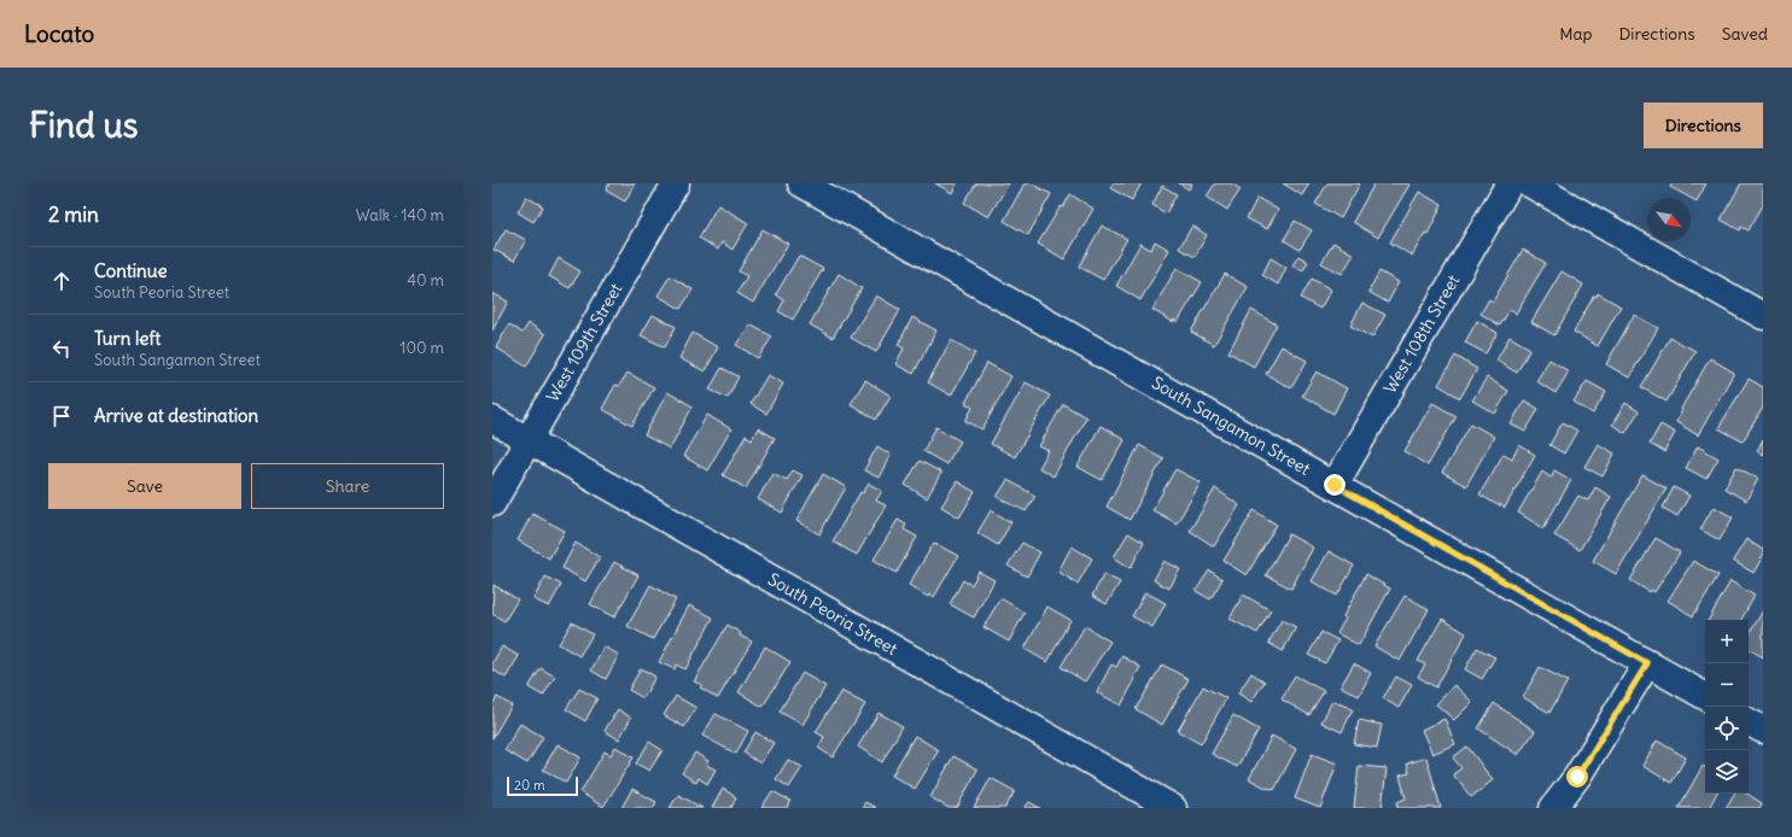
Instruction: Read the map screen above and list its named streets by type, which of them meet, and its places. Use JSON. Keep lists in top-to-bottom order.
{
  "streets": {
    "street": [
      "West 108th Street",
      "West 109th Street",
      "South Sangamon Street",
      "South Peoria Street"
    ]
  },
  "crossings": [
    ["West 108th Street", "South Sangamon Street"],
    ["West 109th Street", "South Peoria Street"]
  ],
  "scale_bar": "20 m",
  "north": "bottom right",
  "page": {
    "header": "Locato",
    "nav": ["Map", "Directions", "Saved"],
    "buttons": [
      "Directions",
      ["Save", "Share"]
    ],
    "title": "Find us",
    "heading": ["2 min", "Walk · 140 m"],
    "list": [
      ["Continue", "South Peoria Street", "40 m"],
      ["Turn left", "South Sangamon Street", "100 m"],
      "Arrive at destination"
    ],
    "map_buttons": ["+", "−"],
    "scale": "20 m"
  }
}
